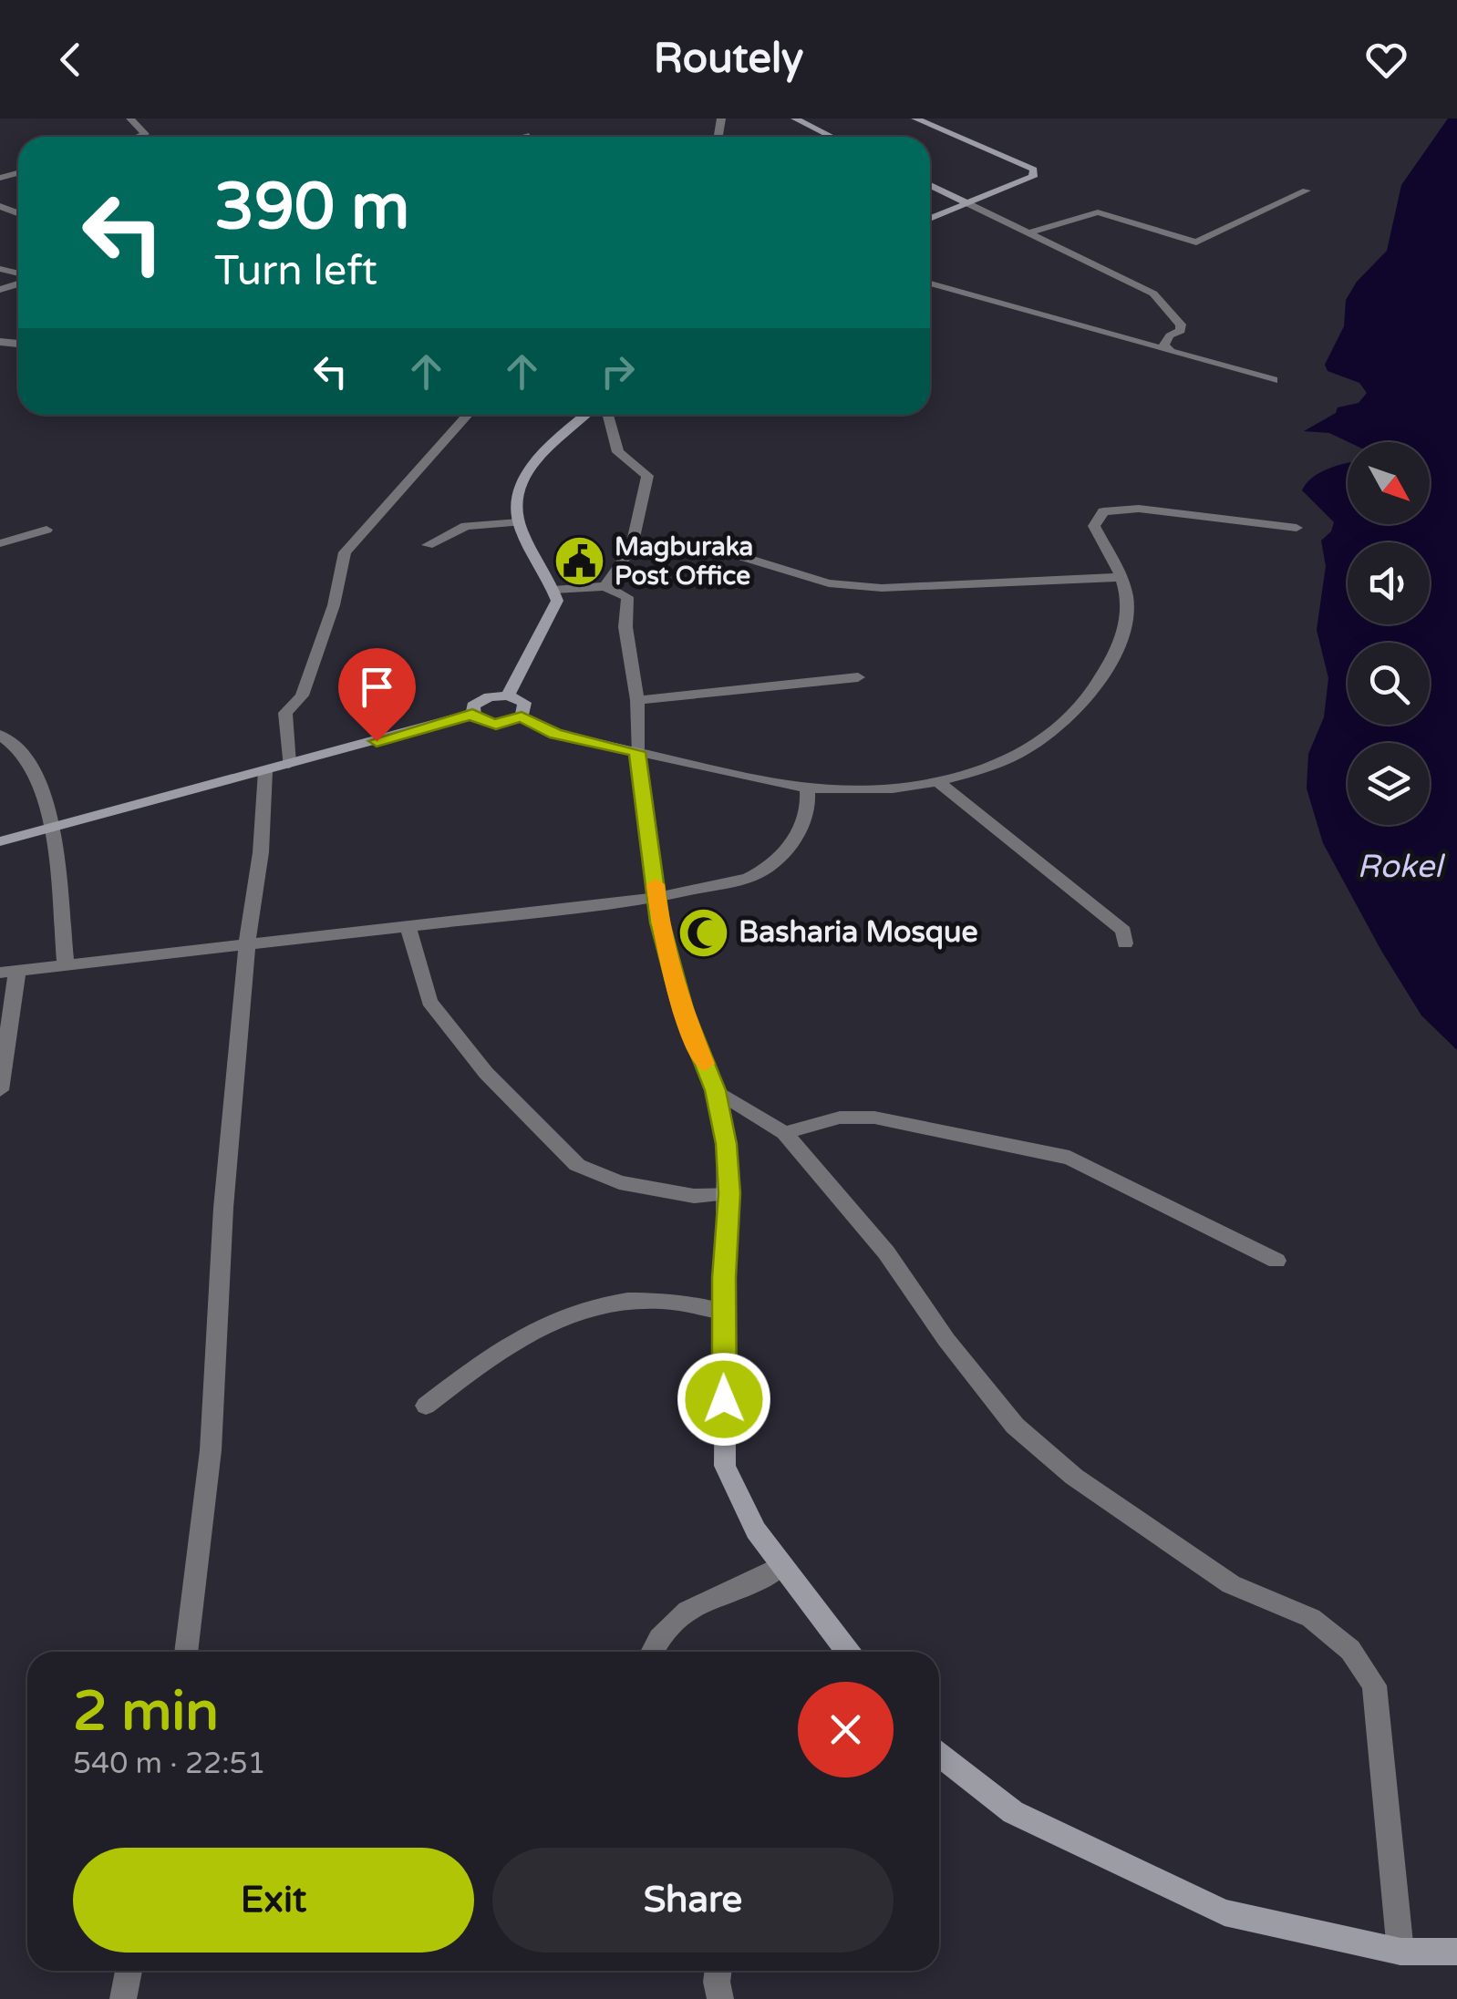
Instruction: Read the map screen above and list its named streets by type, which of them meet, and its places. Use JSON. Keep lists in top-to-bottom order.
{
  "water": ["Rokel"],
  "places": {
    "public building": ["Magburaka Post Office"],
    "mosque": ["Basharia Mosque"]
  },
  "north": "bottom right",
  "page": {
    "header": "Routely",
    "turn": ["390 m", "Turn left"],
    "heading": ["2 min", "540 m · 22:51"],
    "buttons": ["Exit", "Share"]
  }
}
